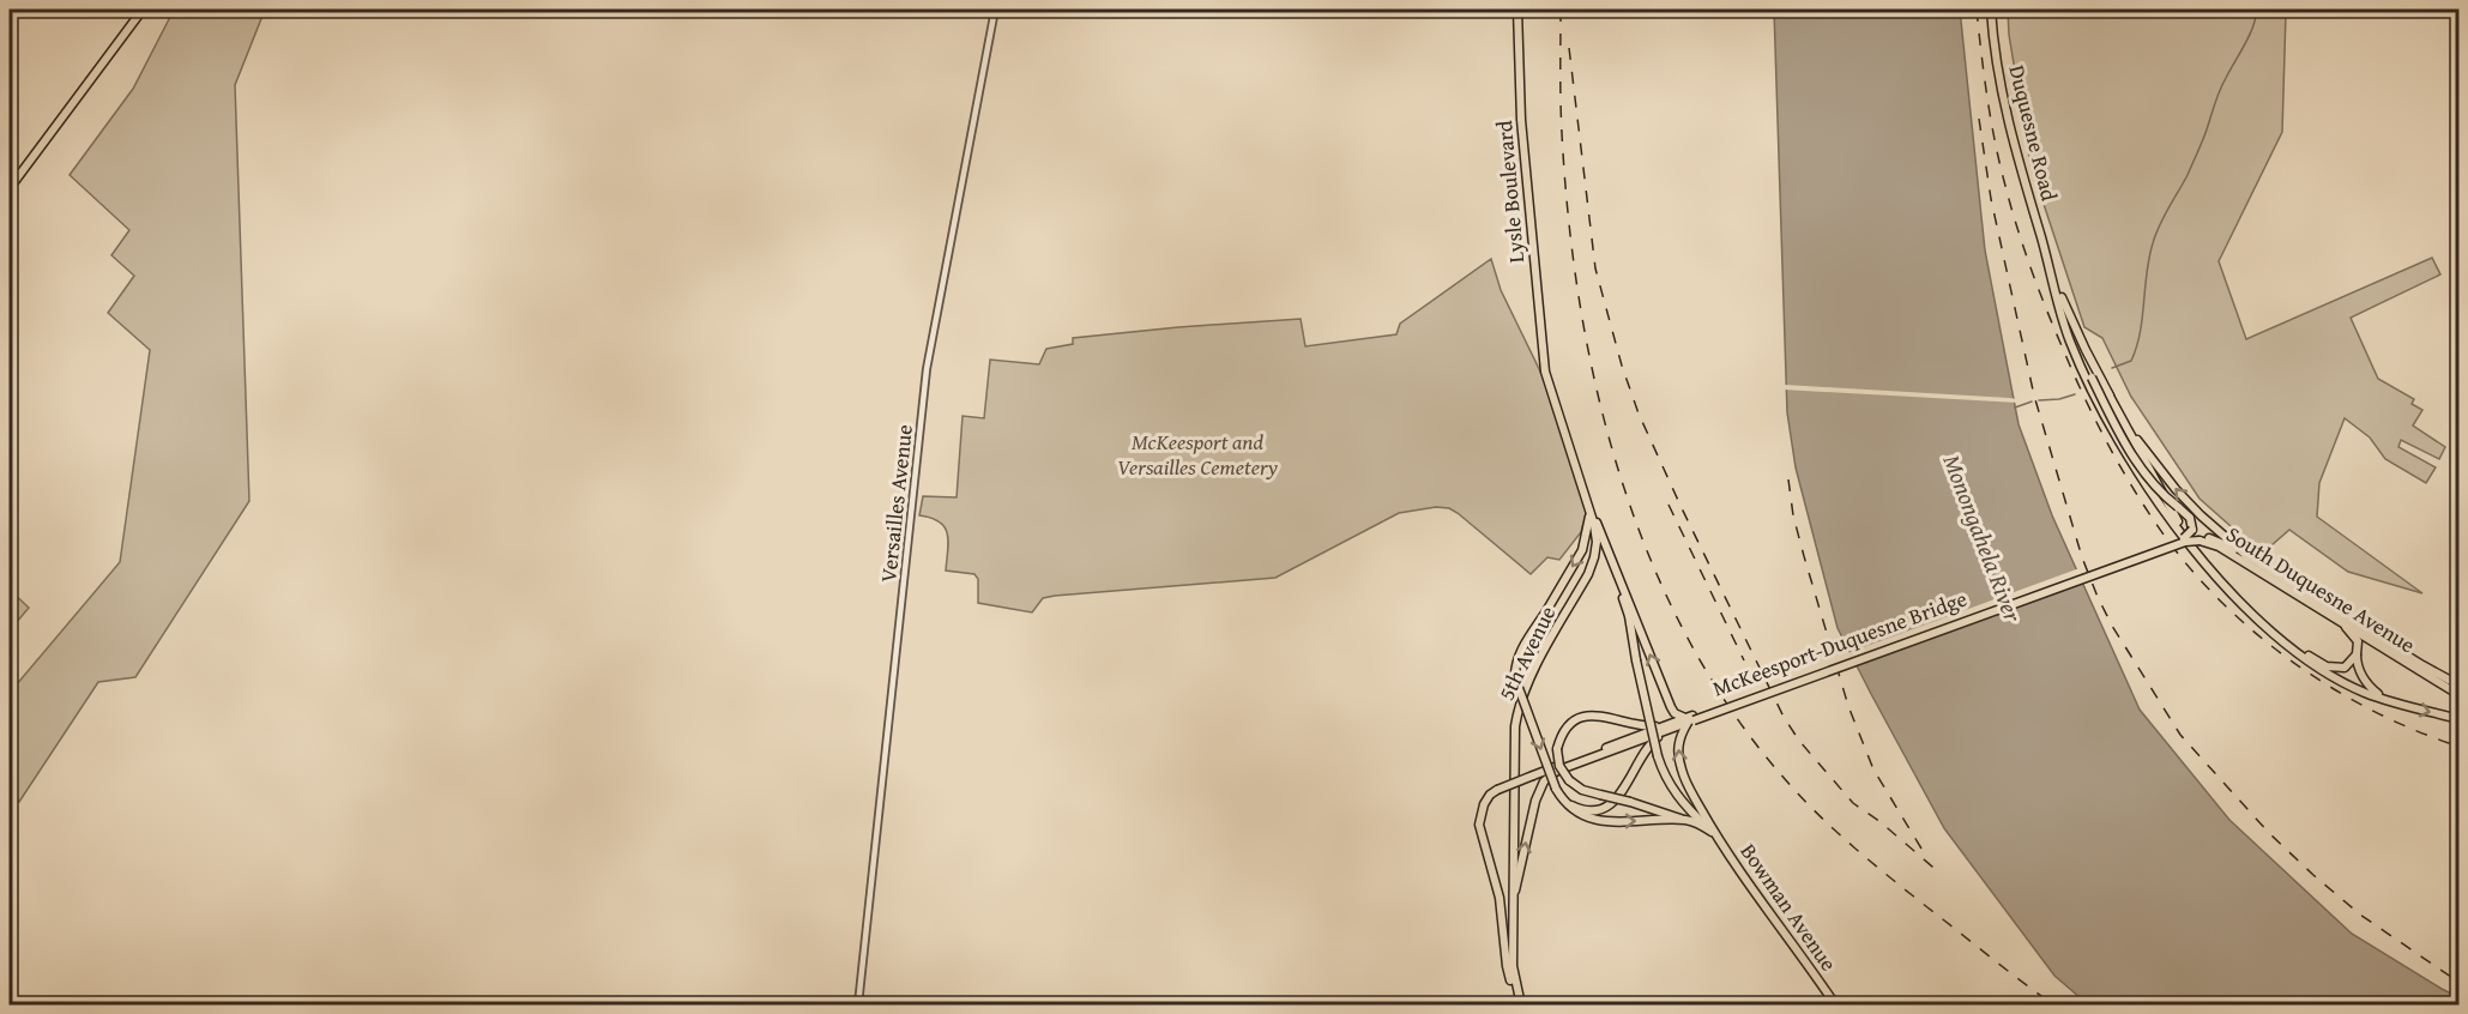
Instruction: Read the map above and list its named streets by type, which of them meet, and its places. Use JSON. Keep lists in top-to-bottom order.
{
  "streets": {
    "main road": [
      "Duquesne Road",
      "Lysle Boulevard",
      "South Duquesne Avenue",
      "McKeesport-Duquesne Bridge",
      "5th Avenue",
      "Bowman Avenue"
    ],
    "street": ["Versailles Avenue"]
  },
  "crossings": [
    ["Lysle Boulevard", "5th Avenue"],
    ["South Duquesne Avenue", "McKeesport-Duquesne Bridge"]
  ],
  "water": ["Monongahela River"],
  "parks": ["McKeesport and Versailles Cemetery"]
}
